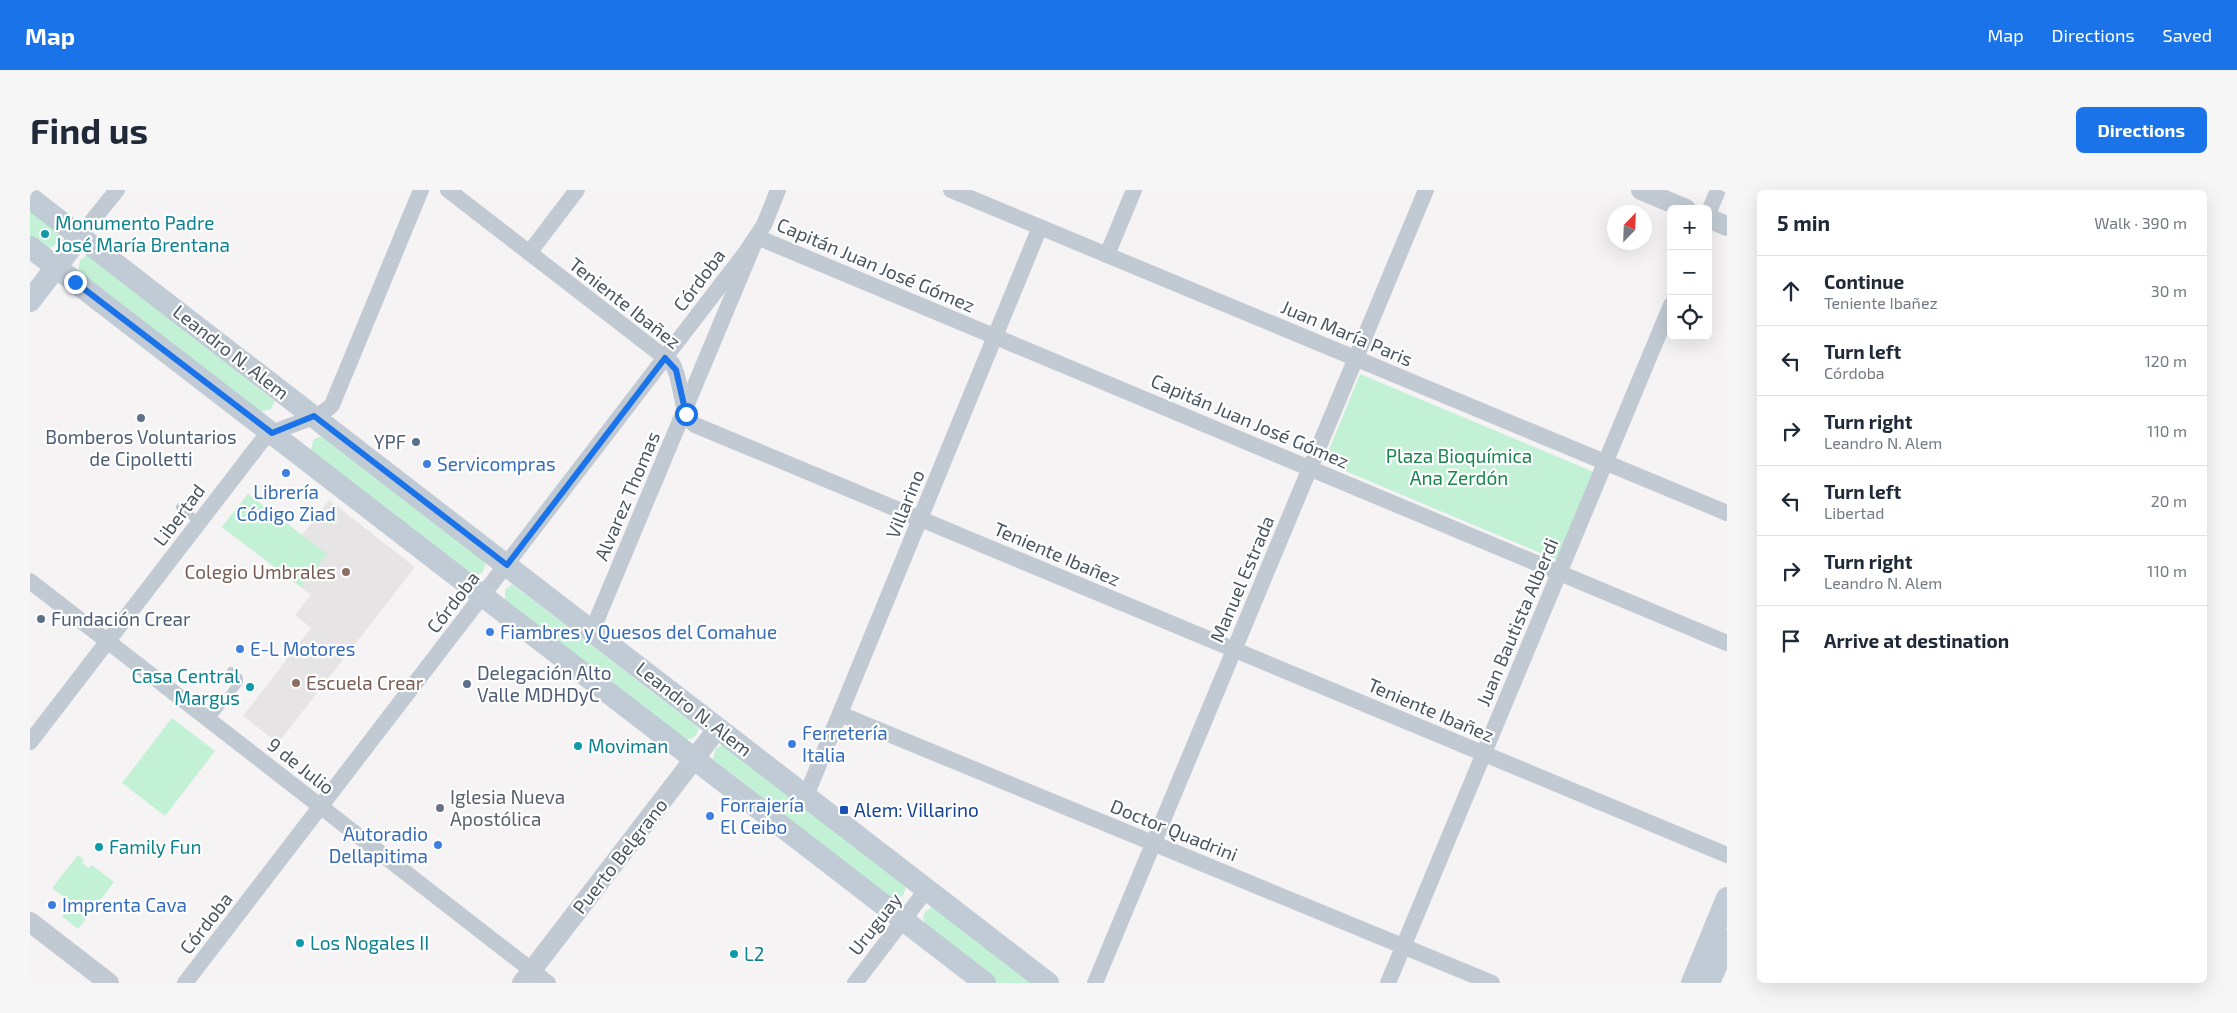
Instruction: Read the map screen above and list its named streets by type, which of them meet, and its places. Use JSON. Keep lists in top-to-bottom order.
{
  "streets": {
    "main road": ["Leandro N. Alem"],
    "street": [
      "Capitán Juan José Gómez",
      "Córdoba",
      "Teniente Ibañez",
      "Juan María Paris",
      "Alvarez Thomas",
      "Villarino",
      "Libertad",
      "Manuel Estrada",
      "Juan Bautista Alberdi",
      "9 de Julio",
      "Doctor Quadrini",
      "Puerto Belgrano",
      "Uruguay"
    ]
  },
  "crossings": [
    ["Capitán Juan José Gómez", "Córdoba"],
    ["Capitán Juan José Gómez", "Alvarez Thomas"],
    ["Capitán Juan José Gómez", "Villarino"],
    ["Capitán Juan José Gómez", "Manuel Estrada"],
    ["Capitán Juan José Gómez", "Juan Bautista Alberdi"],
    ["Córdoba", "Teniente Ibañez"],
    ["Córdoba", "Leandro N. Alem"],
    ["Córdoba", "Alvarez Thomas"],
    ["Córdoba", "9 de Julio"],
    ["Teniente Ibañez", "Alvarez Thomas"],
    ["Teniente Ibañez", "Villarino"],
    ["Teniente Ibañez", "Manuel Estrada"],
    ["Teniente Ibañez", "Juan Bautista Alberdi"],
    ["Juan María Paris", "Villarino"],
    ["Juan María Paris", "Manuel Estrada"],
    ["Juan María Paris", "Juan Bautista Alberdi"],
    ["Leandro N. Alem", "Alvarez Thomas"],
    ["Leandro N. Alem", "Villarino"],
    ["Leandro N. Alem", "Libertad"],
    ["Leandro N. Alem", "Puerto Belgrano"],
    ["Leandro N. Alem", "Uruguay"],
    ["Villarino", "Doctor Quadrini"],
    ["Libertad", "9 de Julio"],
    ["Manuel Estrada", "Doctor Quadrini"],
    ["Juan Bautista Alberdi", "Doctor Quadrini"],
    ["9 de Julio", "Puerto Belgrano"]
  ],
  "parks": ["Plaza Bioquímica Ana Zerdón"],
  "places": {
    "other": [
      "Monumento Padre José María Brentana",
      "Bomberos Voluntarios de Cipolletti",
      "YPF",
      "Servicompras",
      "Librería Código Ziad",
      "Colegio Umbrales",
      "Fundación Crear",
      "Fiambres y Quesos del Comahue",
      "E-L Motores",
      "Escuela Crear",
      "Delegación Alto Valle MDHDyC",
      "Casa Central Margus",
      "Ferretería Italia",
      "Moviman",
      "Iglesia Nueva Apostólica",
      "Forrajería El Ceibo",
      "Autoradio Dellapitima",
      "Family Fun",
      "Imprenta Cava",
      "Los Nogales II",
      "L2"
    ],
    "transit": ["Alem: Villarino"]
  },
  "north": "top right",
  "page": {
    "header": "Map",
    "nav": ["Map", "Directions", "Saved"],
    "buttons": "Directions",
    "title": "Find us",
    "heading": ["5 min", "Walk · 390 m"],
    "map_buttons": ["+", "−"],
    "list": [
      ["Continue", "Teniente Ibañez", "30 m"],
      ["Turn left", "Córdoba", "120 m"],
      ["Turn right", "Leandro N. Alem", "110 m"],
      ["Turn left", "Libertad", "20 m"],
      ["Turn right", "Leandro N. Alem", "110 m"],
      "Arrive at destination"
    ]
  }
}
